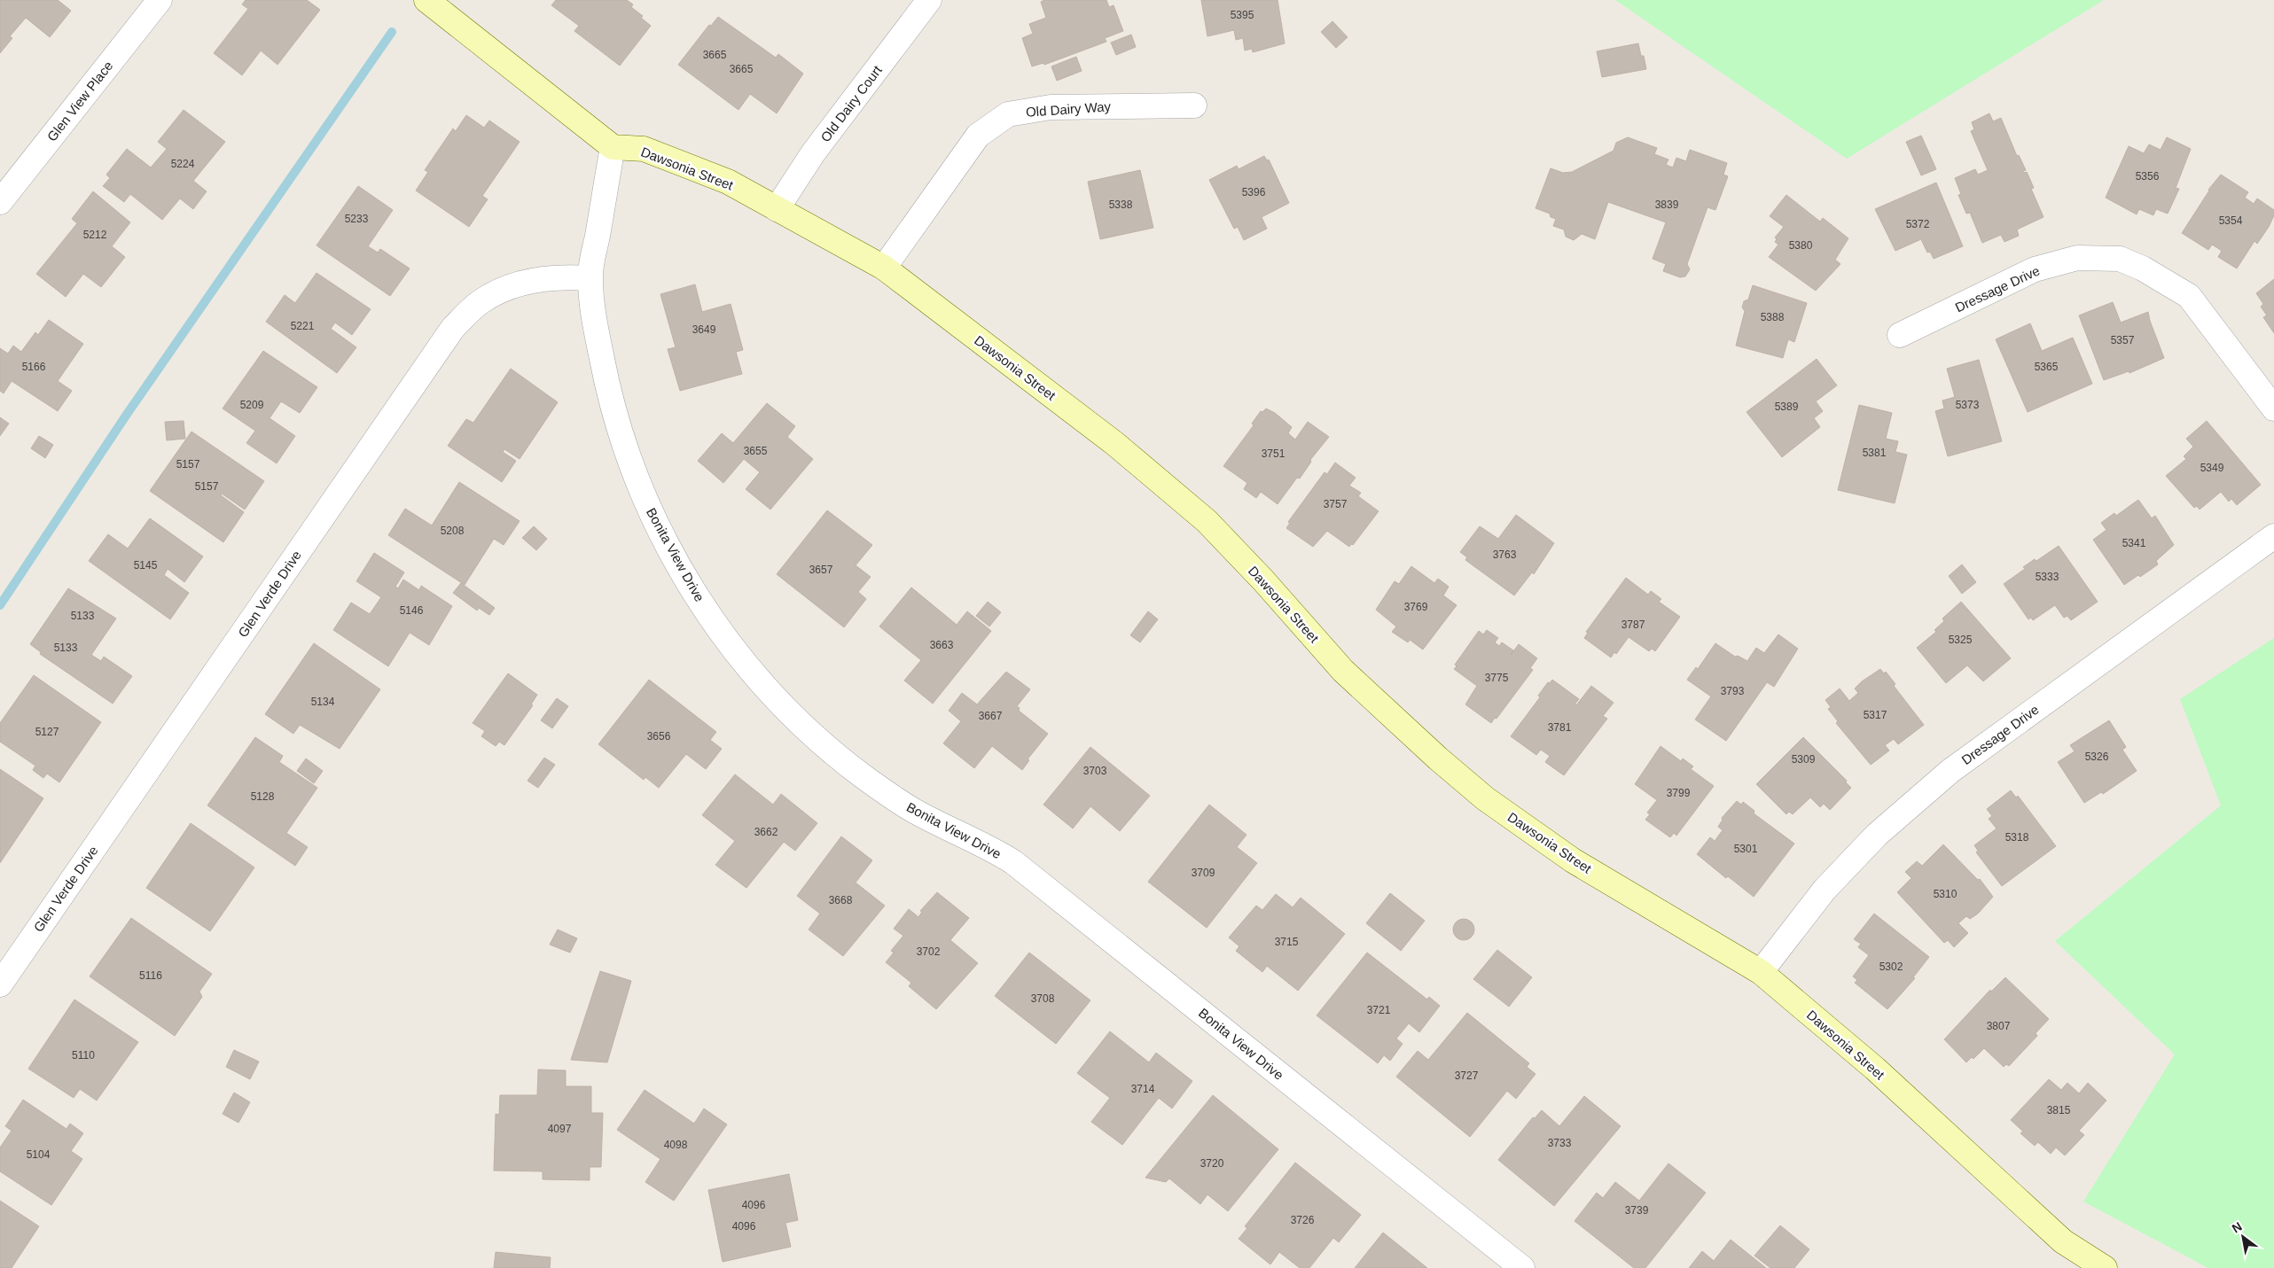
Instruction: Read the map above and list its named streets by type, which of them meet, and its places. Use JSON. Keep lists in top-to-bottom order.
{
  "streets": {
    "street": [
      "Glen View Place",
      "Old Dairy Court",
      "Old Dairy Way",
      "Dawsonia Street",
      "Dressage Drive",
      "Bonita View Drive",
      "Glen Verde Drive"
    ]
  },
  "crossings": [
    ["Old Dairy Court", "Dawsonia Street"],
    ["Old Dairy Way", "Dawsonia Street"],
    ["Dawsonia Street", "Dressage Drive"],
    ["Dawsonia Street", "Bonita View Drive"],
    ["Bonita View Drive", "Glen Verde Drive"]
  ],
  "house_numbers": [
    "5395",
    "3665",
    "3665",
    "5224",
    "5356",
    "5396",
    "5338",
    "3839",
    "5233",
    "5354",
    "5372",
    "5212",
    "5380",
    "5388",
    "5221",
    "3649",
    "5357",
    "5166",
    "5365",
    "5209",
    "5373",
    "5389",
    "3655",
    "5381",
    "3751",
    "5157",
    "5349",
    "5157",
    "3757",
    "5208",
    "5341",
    "3763",
    "5145",
    "3657",
    "5333",
    "3769",
    "5146",
    "5133",
    "3787",
    "5325",
    "3663",
    "5133",
    "3775",
    "3793",
    "5134",
    "5317",
    "3667",
    "3781",
    "5127",
    "3656",
    "5326",
    "5309",
    "3703",
    "3799",
    "5128",
    "3662",
    "5318",
    "5301",
    "3709",
    "5310",
    "3668",
    "3715",
    "3702",
    "5302",
    "5116",
    "3708",
    "3721",
    "3807",
    "5110",
    "3727",
    "3714",
    "3815",
    "4097",
    "3733",
    "4098",
    "5104",
    "3720",
    "4096",
    "3739",
    "3726",
    "4096"
  ],
  "north": "top left"
}
